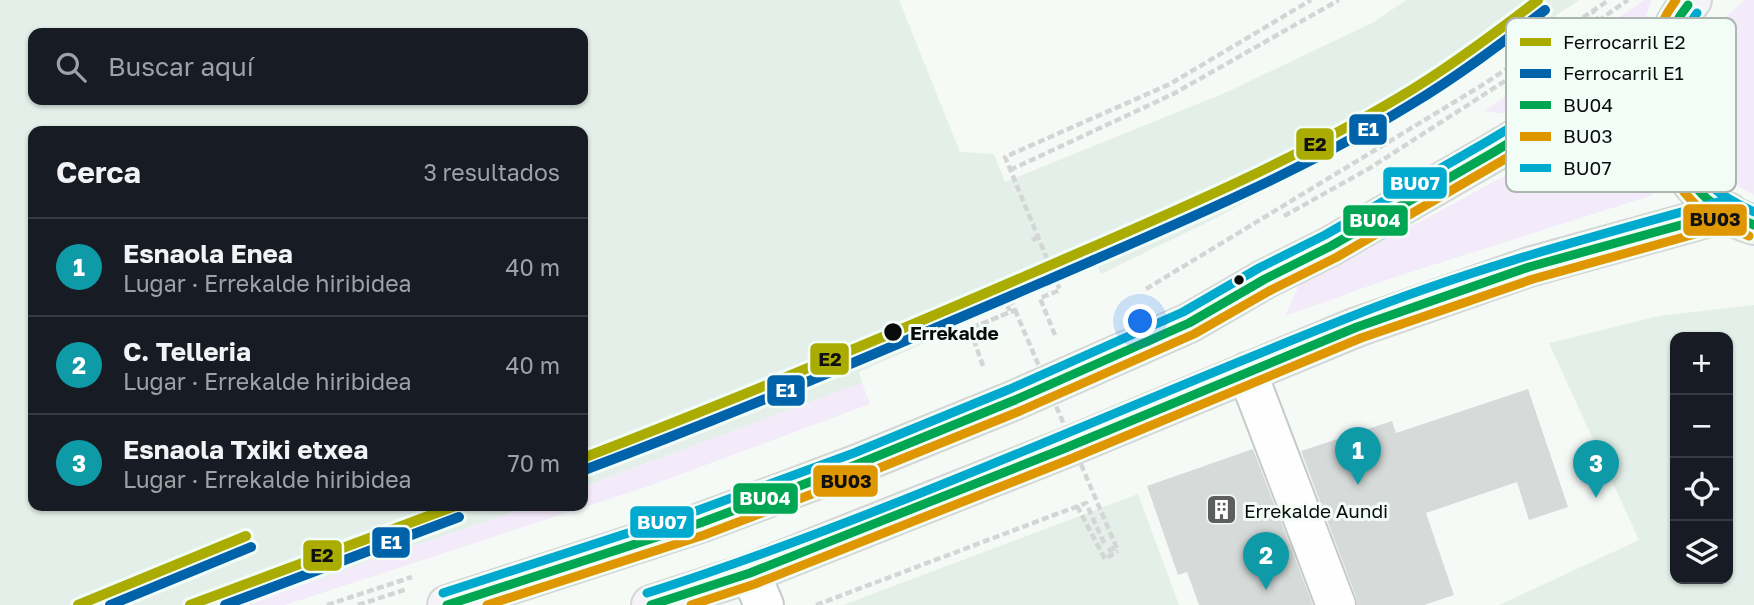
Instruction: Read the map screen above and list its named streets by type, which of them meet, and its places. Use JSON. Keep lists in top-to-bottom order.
{
  "places": {
    "other": ["Errekalde"],
    "building": ["Errekalde Aundi"]
  },
  "lines": [
    "rail line E2",
    "transit line BU03",
    "transit line BU04",
    "rail line E1",
    "transit line BU07"
  ],
  "legend": [
    "Ferrocarril E2",
    "Ferrocarril E1",
    "BU04",
    "BU03",
    "BU07"
  ],
  "page": {
    "search": "Buscar aquí",
    "heading": ["Cerca", "3 resultados"],
    "list": [
      {
        "mark": "1",
        "name": "Esnaola Enea",
        "note": "Lugar · Errekalde hiribidea",
        "value": "40 m"
      },
      {
        "mark": "2",
        "name": "C. Telleria",
        "note": "Lugar · Errekalde hiribidea",
        "value": "40 m"
      },
      {
        "mark": "3",
        "name": "Esnaola Txiki etxea",
        "note": "Lugar · Errekalde hiribidea",
        "value": "70 m"
      }
    ],
    "map_buttons": ["+", "−"],
    "pins": ["1", "3", "2"]
  }
}
